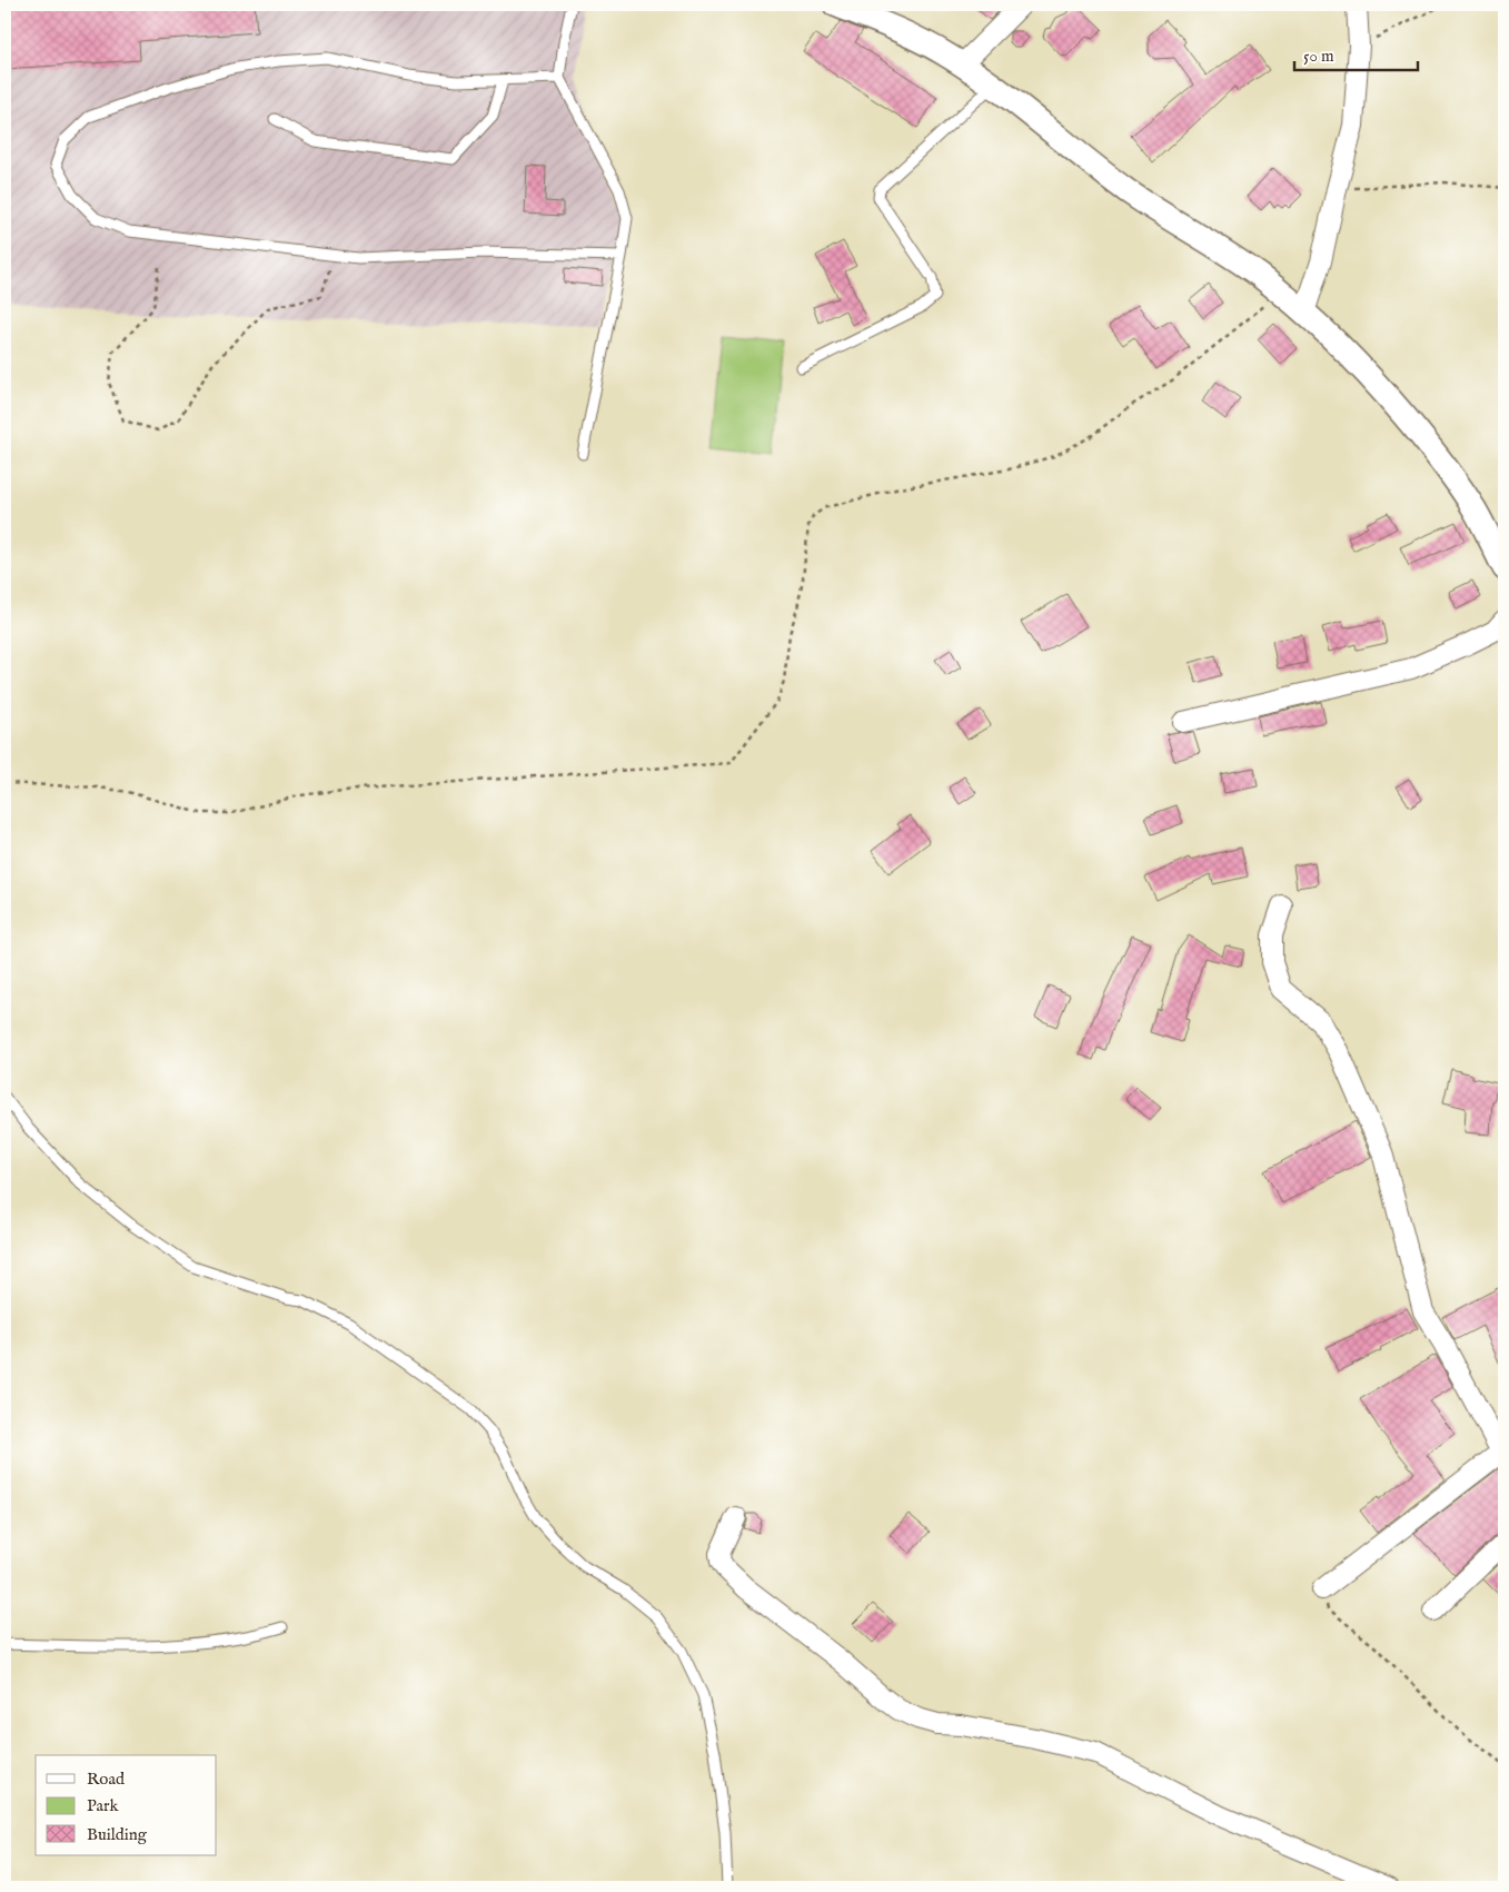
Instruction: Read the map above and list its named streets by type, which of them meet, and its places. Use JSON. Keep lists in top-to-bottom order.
{
  "legend": ["Road", "Park", "Building"],
  "scale_bar": "50 m"
}
